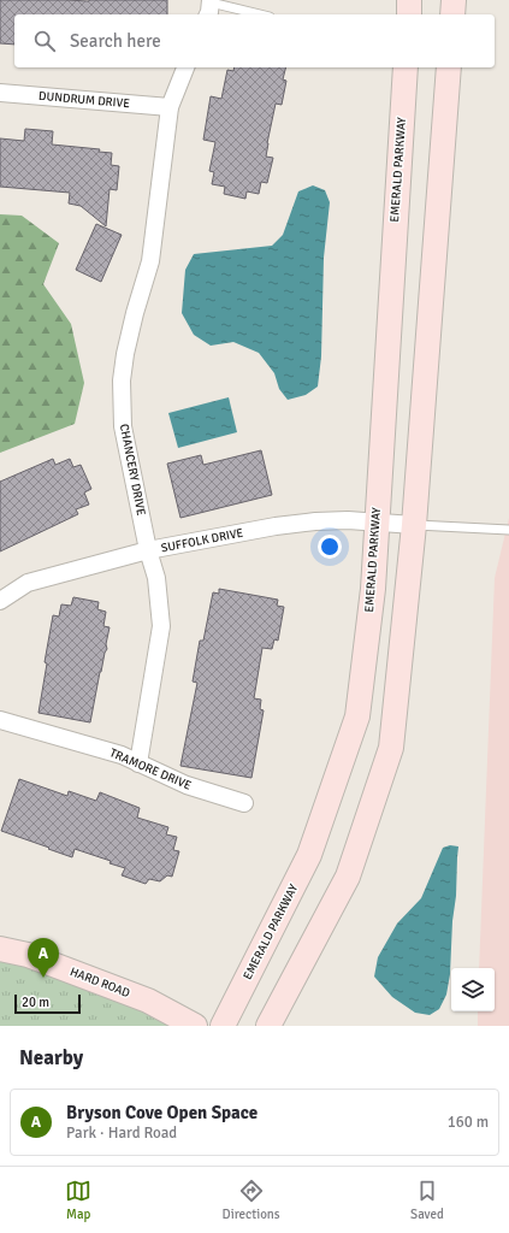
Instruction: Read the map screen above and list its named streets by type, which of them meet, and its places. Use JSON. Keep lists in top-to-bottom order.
{
  "streets": {
    "main road": ["EMERALD PARKWAY", "HARD ROAD"],
    "street": [
      "DUNDRUM DRIVE",
      "CHANCERY DRIVE",
      "SUFFOLK DRIVE",
      "TRAMORE DRIVE"
    ]
  },
  "crossings": [
    ["DUNDRUM DRIVE", "CHANCERY DRIVE"],
    ["EMERALD PARKWAY", "SUFFOLK DRIVE"],
    ["CHANCERY DRIVE", "SUFFOLK DRIVE"],
    ["CHANCERY DRIVE", "TRAMORE DRIVE"]
  ],
  "scale_bar": "20 m",
  "page": {
    "search": "Search here",
    "pins": "A",
    "scale": "20 m",
    "heading": "Nearby",
    "list": [
      {
        "mark": "A",
        "name": "Bryson Cove Open Space",
        "note": "Park · Hard Road",
        "value": "160 m"
      }
    ],
    "nav": ["Map", "Directions", "Saved"]
  }
}
